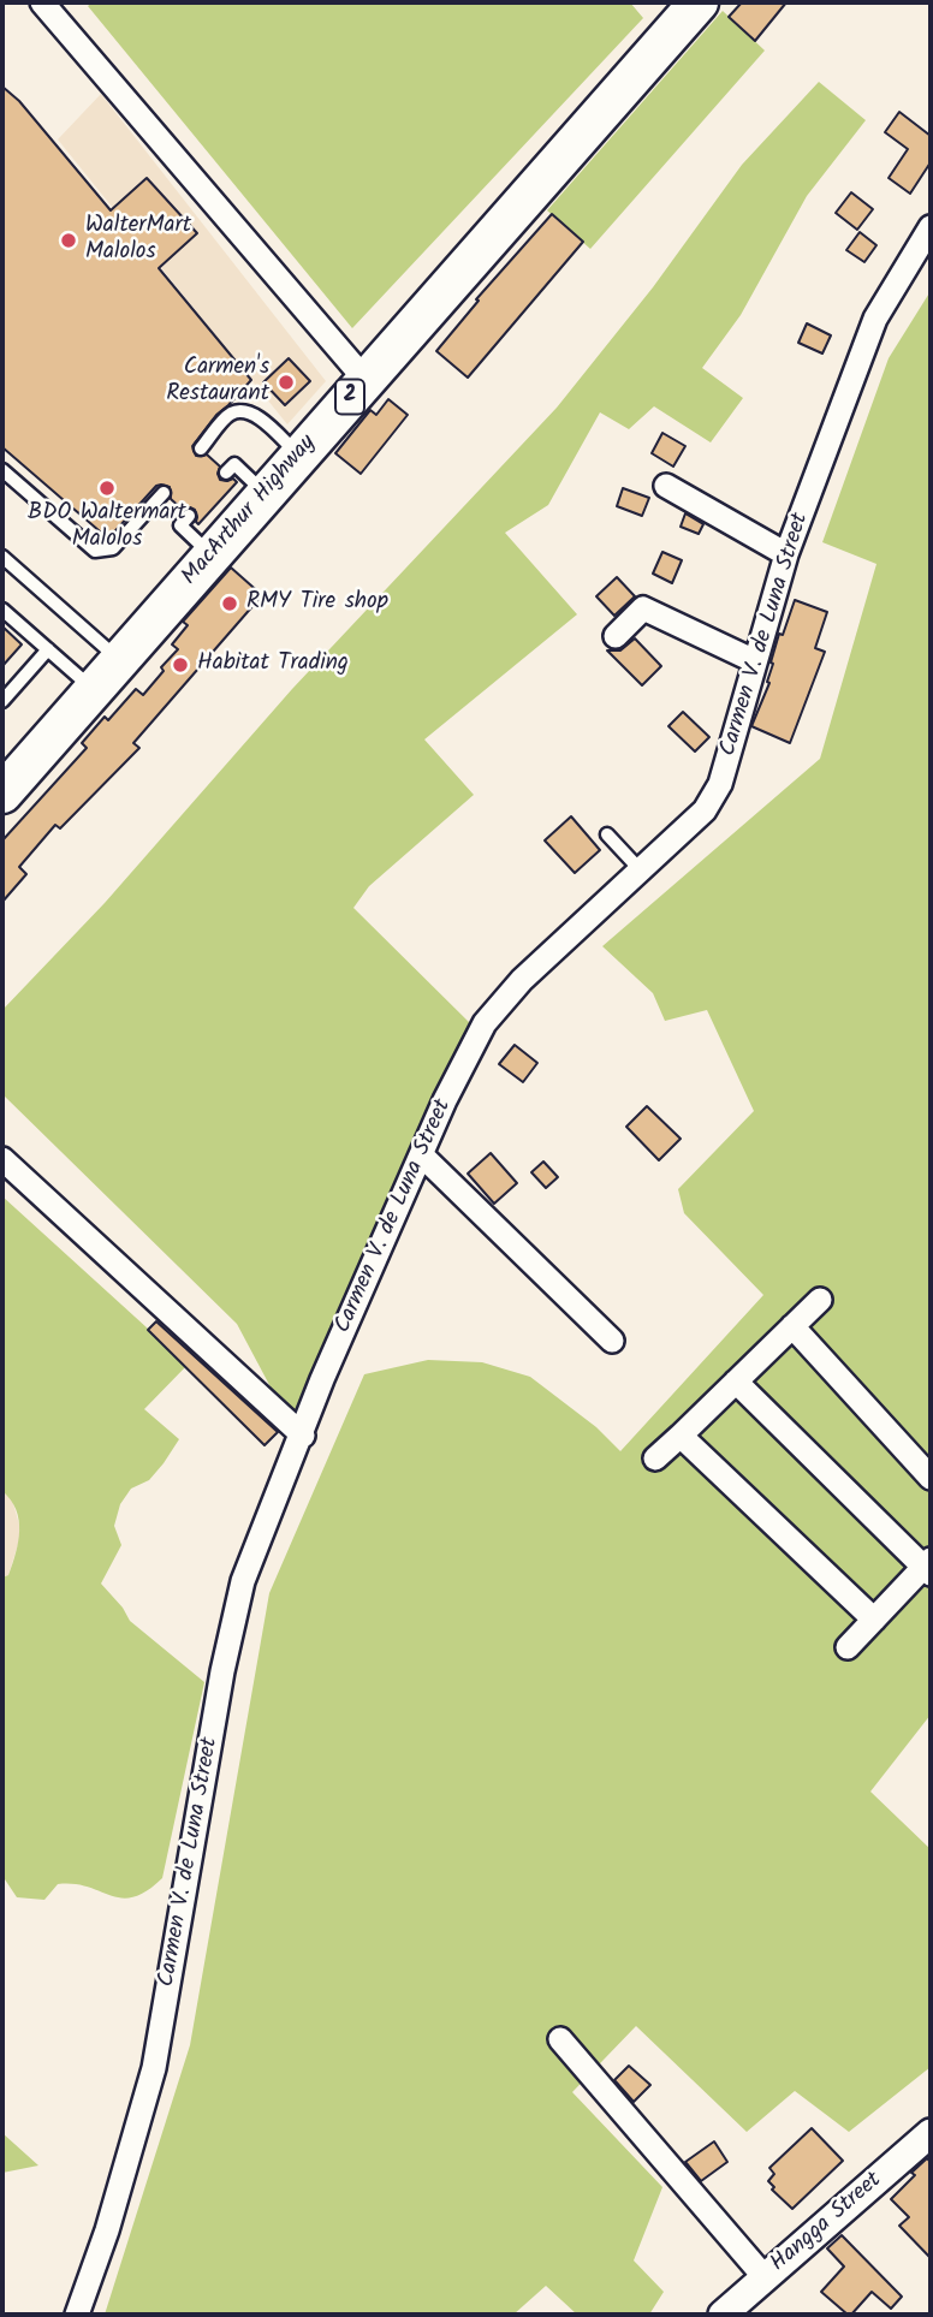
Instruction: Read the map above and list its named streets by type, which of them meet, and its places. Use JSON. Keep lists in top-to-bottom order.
{
  "streets": {
    "highway": ["2", "MacArthur Highway"],
    "street": ["Carmen V. de Luna Street", "Hangga Street"]
  },
  "places": [
    "WalterMart Malolos",
    "Carmen's Restaurant",
    "BDO Waltermart Malolos",
    "RMY Tire shop",
    "Habitat Trading"
  ]
}
